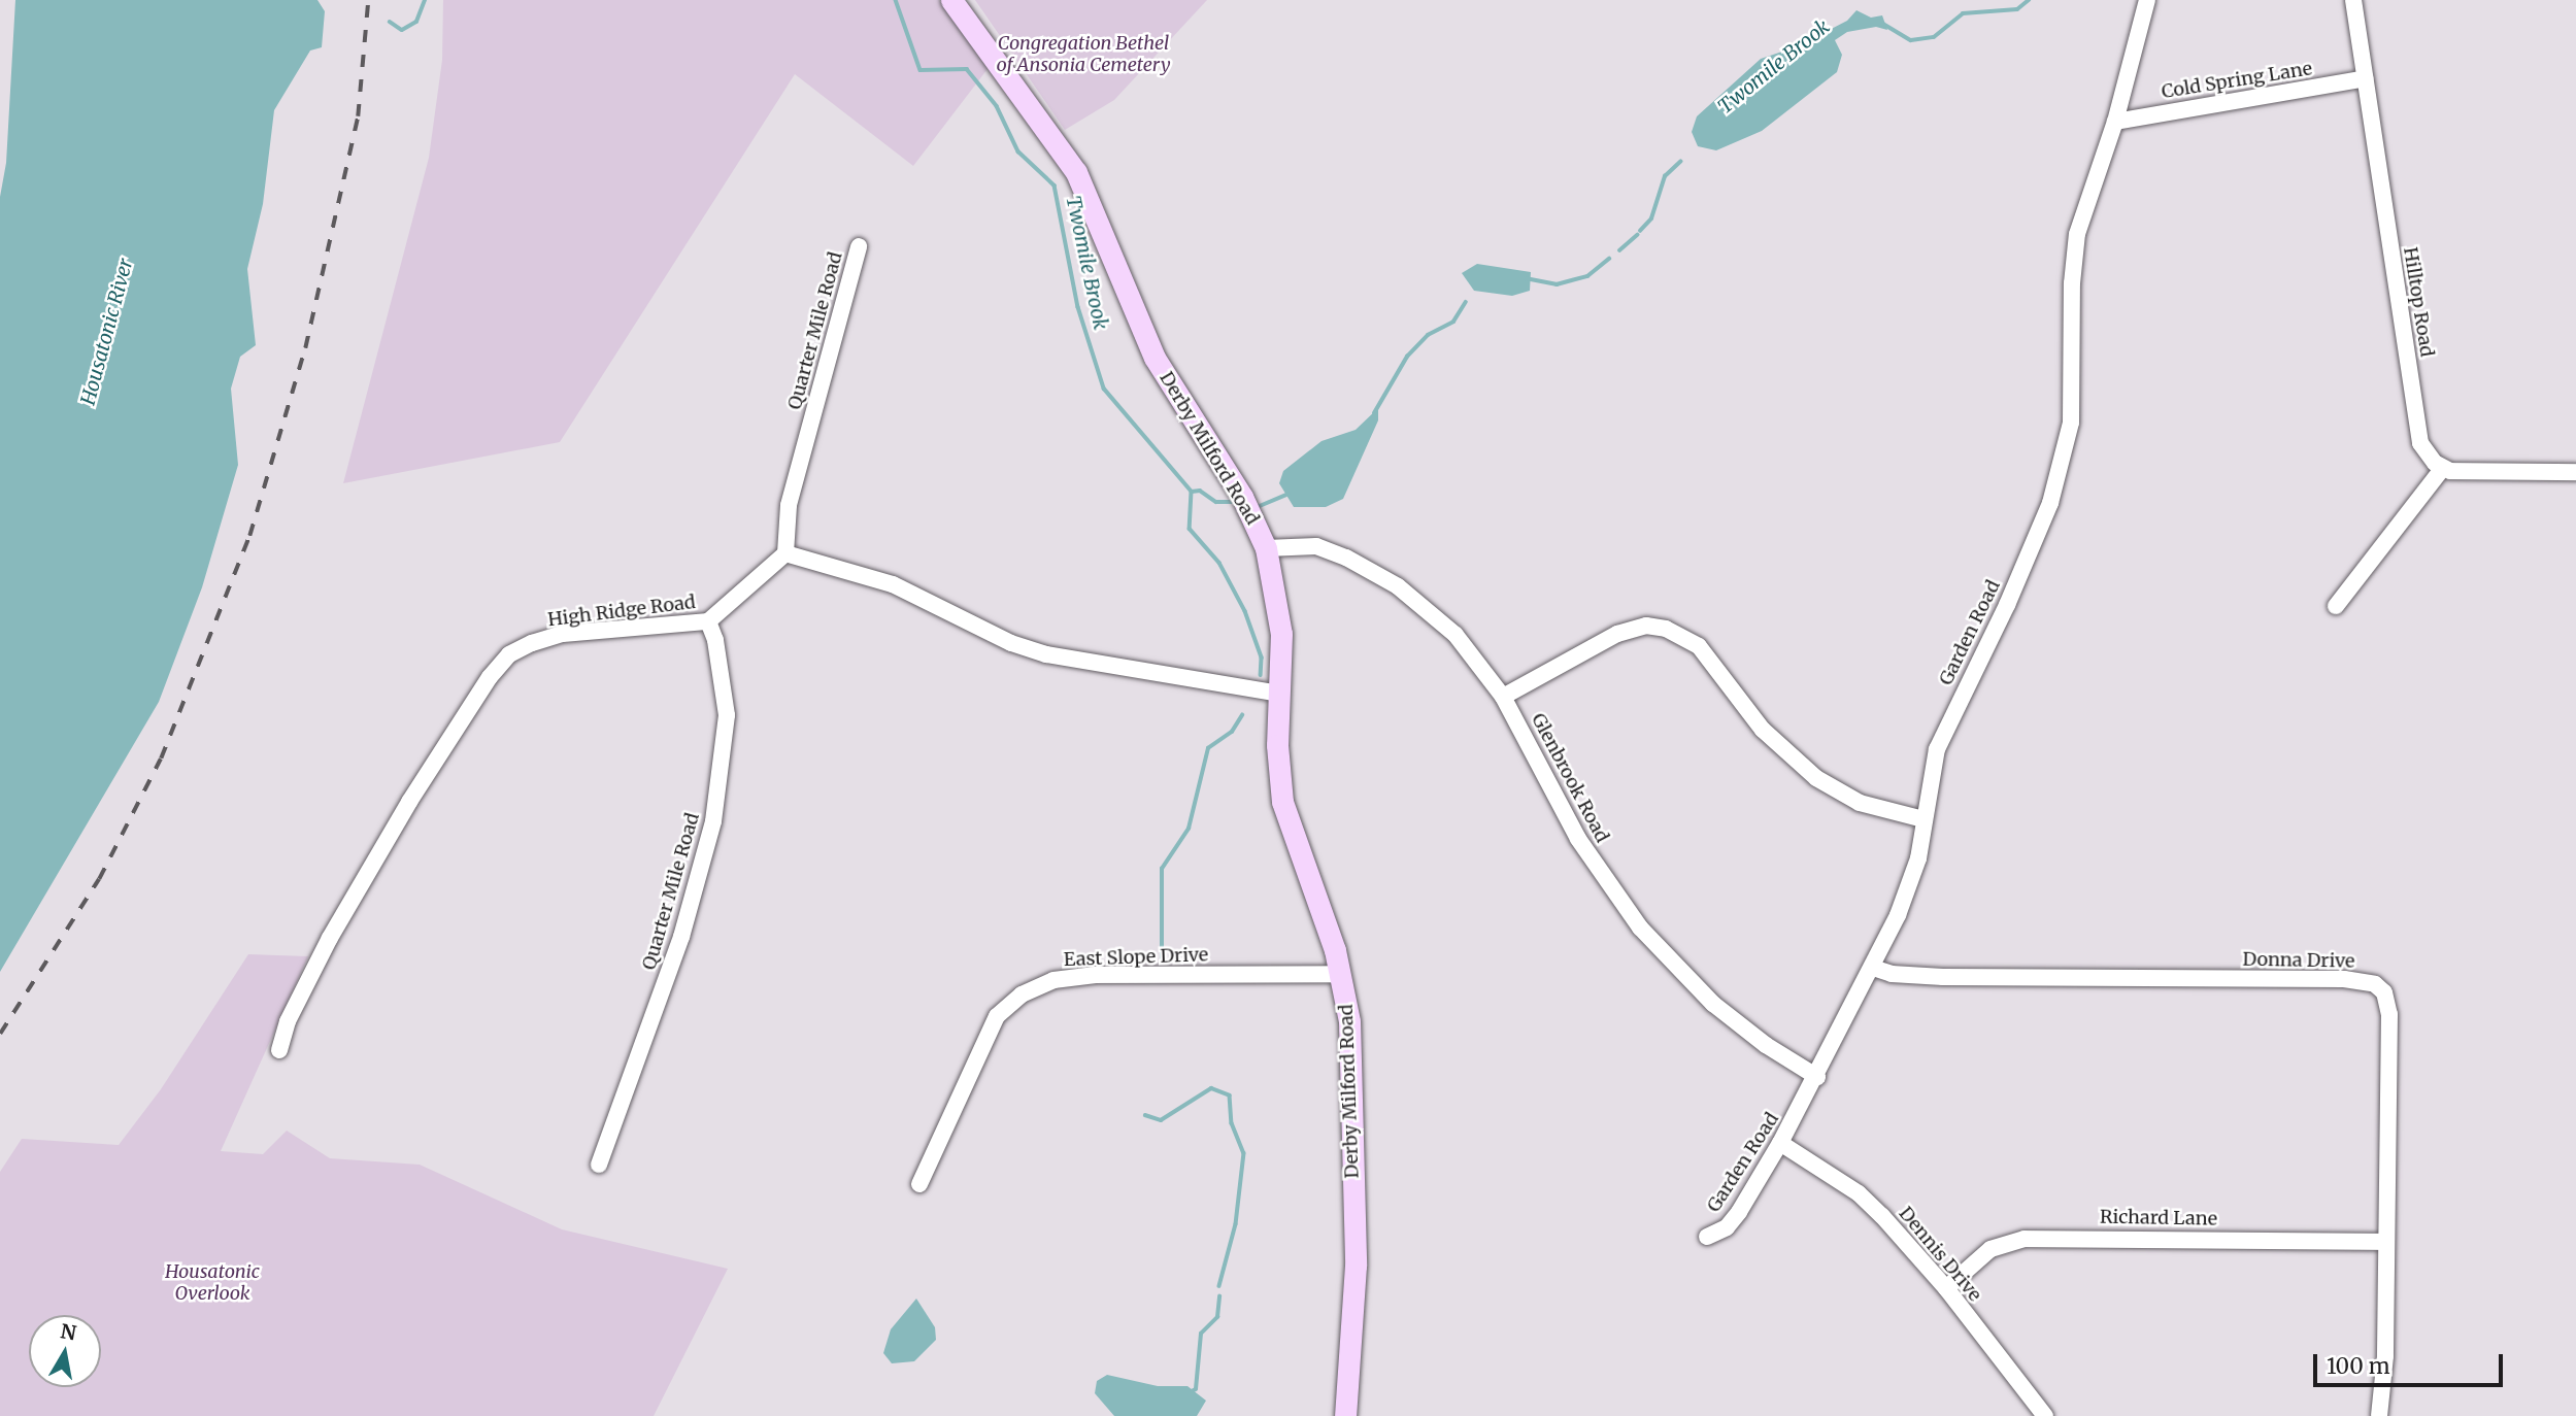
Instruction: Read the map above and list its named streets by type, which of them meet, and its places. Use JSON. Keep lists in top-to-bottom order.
{
  "streets": {
    "main road": ["Derby Milford Road"],
    "street": [
      "Cold Spring Lane",
      "Hilltop Road",
      "Quarter Mile Road",
      "High Ridge Road",
      "Garden Road",
      "Glenbrook Road",
      "East Slope Drive",
      "Donna Drive",
      "Richard Lane",
      "Dennis Drive"
    ]
  },
  "crossings": [
    ["Cold Spring Lane", "Hilltop Road"],
    ["Cold Spring Lane", "Garden Road"],
    ["Quarter Mile Road", "High Ridge Road"],
    ["Derby Milford Road", "Glenbrook Road"],
    ["Derby Milford Road", "East Slope Drive"],
    ["Garden Road", "Glenbrook Road"],
    ["Garden Road", "Donna Drive"],
    ["Garden Road", "Dennis Drive"],
    ["Donna Drive", "Richard Lane"],
    ["Richard Lane", "Dennis Drive"]
  ],
  "water": ["Twomile Brook", "Housatonic River"],
  "parks": ["Congregation Bethel of Ansonia Cemetery", "Housatonic Overlook"],
  "scale_bar": "100 m",
  "north": "top"
}
